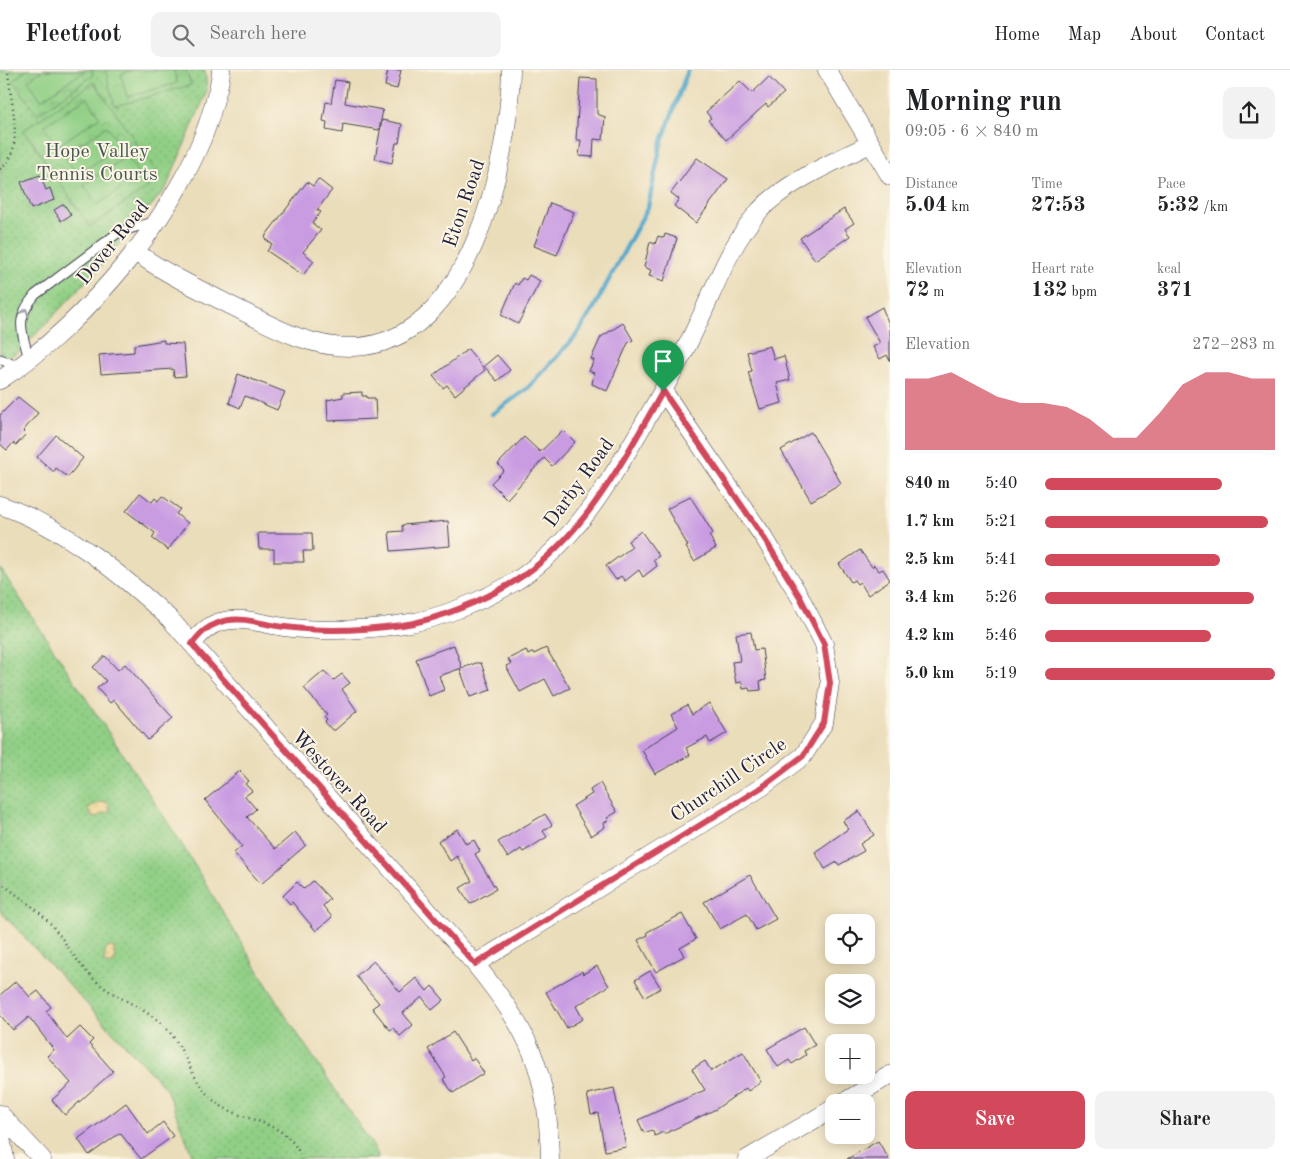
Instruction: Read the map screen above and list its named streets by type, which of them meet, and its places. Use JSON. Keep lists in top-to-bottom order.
{
  "streets": {
    "street": [
      "Eton Road",
      "Dover Road",
      "Darby Road",
      "Churchill Circle",
      "Westover Road"
    ]
  },
  "crossings": [
    ["Eton Road", "Dover Road"],
    ["Darby Road", "Churchill Circle"],
    ["Darby Road", "Westover Road"],
    ["Churchill Circle", "Westover Road"]
  ],
  "parks": ["Hope Valley Tennis Courts"],
  "page": {
    "header": "Fleetfoot",
    "search": "Search here",
    "nav": [
      "Home",
      "Map",
      "About",
      "Contact"
    ],
    "heading": ["Morning run", "09:05 · 6 × 840 m"],
    "stats": [
      ["Distance", "5.04 km"],
      ["Time", "27:53"],
      ["Pace", "5:32 /km"],
      ["Elevation", "72 m"],
      ["Heart rate", "132 bpm"],
      ["kcal", "371"]
    ],
    "chart": ["Elevation", "272–283 m"],
    "list": [
      {
        "name": "840 m",
        "note": "5:40"
      },
      {
        "name": "1.7 km",
        "note": "5:21"
      },
      {
        "name": "2.5 km",
        "note": "5:41"
      },
      {
        "name": "3.4 km",
        "note": "5:26"
      },
      {
        "name": "4.2 km",
        "note": "5:46"
      },
      {
        "name": "5.0 km",
        "note": "5:19"
      }
    ],
    "map_buttons": ["+", "−"],
    "buttons": ["Save", "Share"]
  }
}
